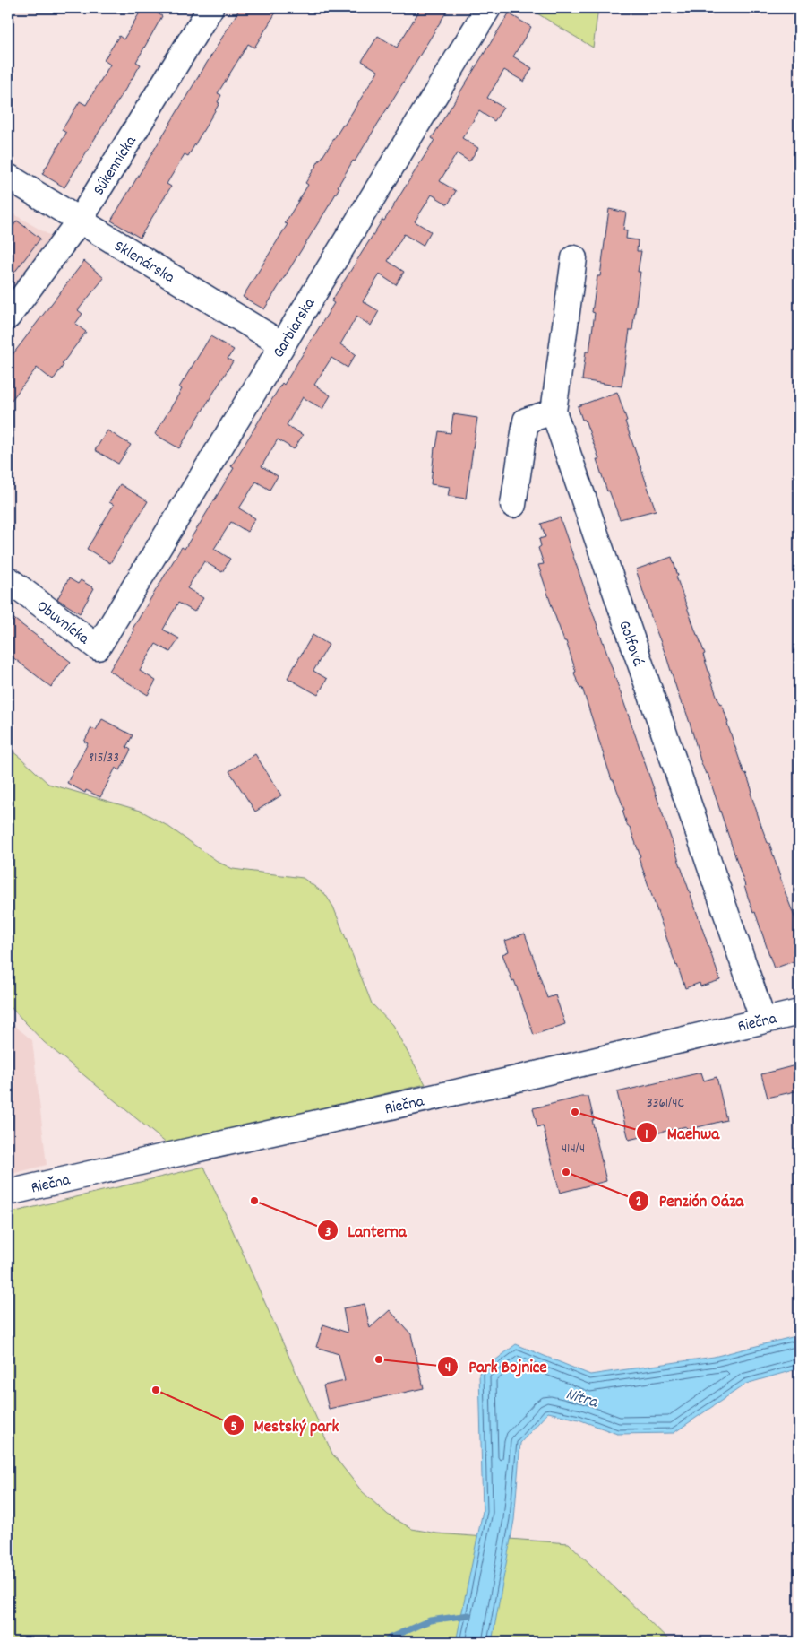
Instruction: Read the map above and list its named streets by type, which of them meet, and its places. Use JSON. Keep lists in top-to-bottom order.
{
  "streets": {
    "street": [
      "Súkennícka",
      "Sklenárska",
      "Garbiarska",
      "Obuvnícka",
      "Golfová",
      "Riečna"
    ]
  },
  "crossings": [
    ["Súkennícka", "Sklenárska"],
    ["Sklenárska", "Garbiarska"],
    ["Garbiarska", "Obuvnícka"],
    ["Golfová", "Riečna"]
  ],
  "water": ["Nitra"],
  "places": [
    "Maehwa",
    "Penzión Oáza",
    "Lanterna",
    "Park Bojnice",
    "Mestský park"
  ],
  "house_numbers": ["815/33", "3361/4C", "414/4"]
}
